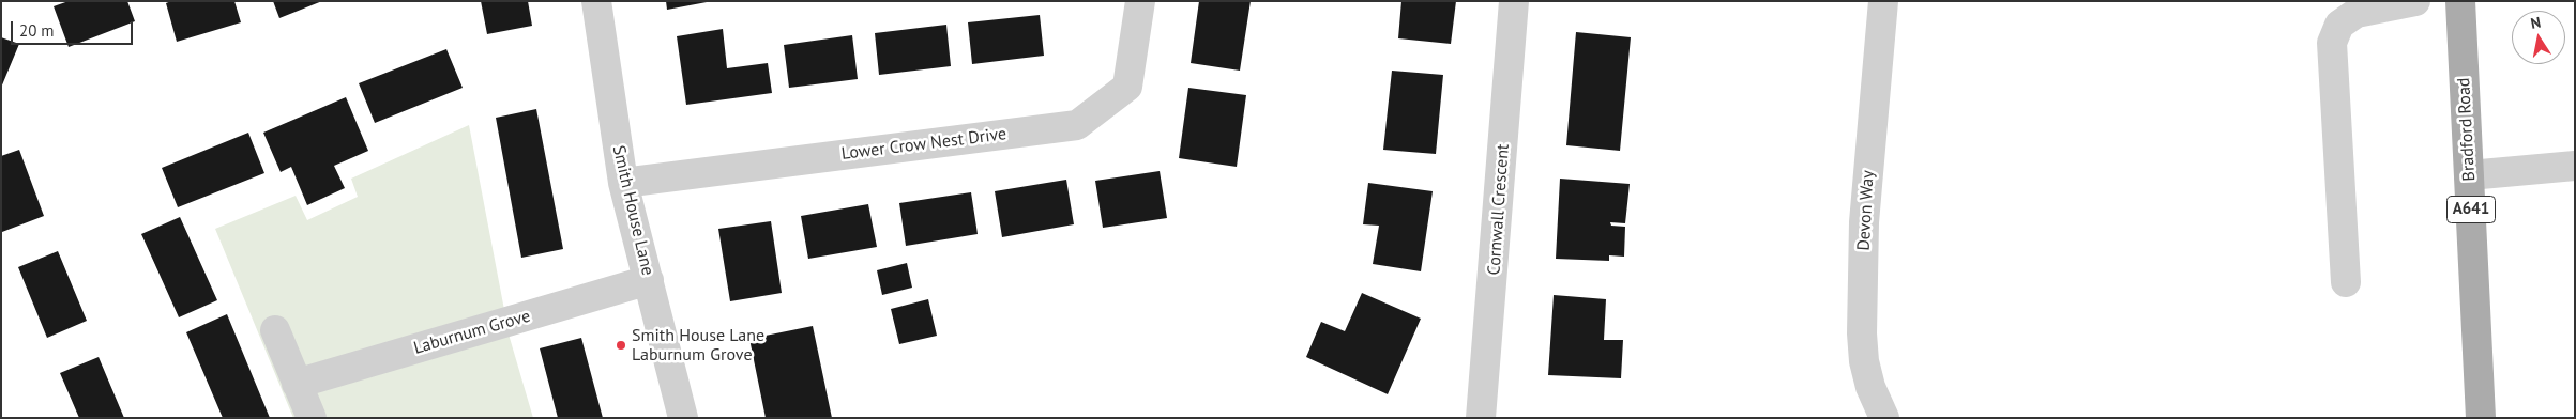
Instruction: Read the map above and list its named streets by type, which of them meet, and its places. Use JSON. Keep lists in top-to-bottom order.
{
  "streets": {
    "main road": ["Bradford Road", "A641"],
    "street": [
      "Lower Crow Nest Drive",
      "Cornwall Crescent",
      "Smith House Lane",
      "Devon Way",
      "Laburnum Grove"
    ]
  },
  "crossings": [
    ["Lower Crow Nest Drive", "Smith House Lane"],
    ["Smith House Lane", "Laburnum Grove"]
  ],
  "places": ["Smith House Lane Laburnum Grove"],
  "scale_bar": "20 m",
  "north": "top"
}
